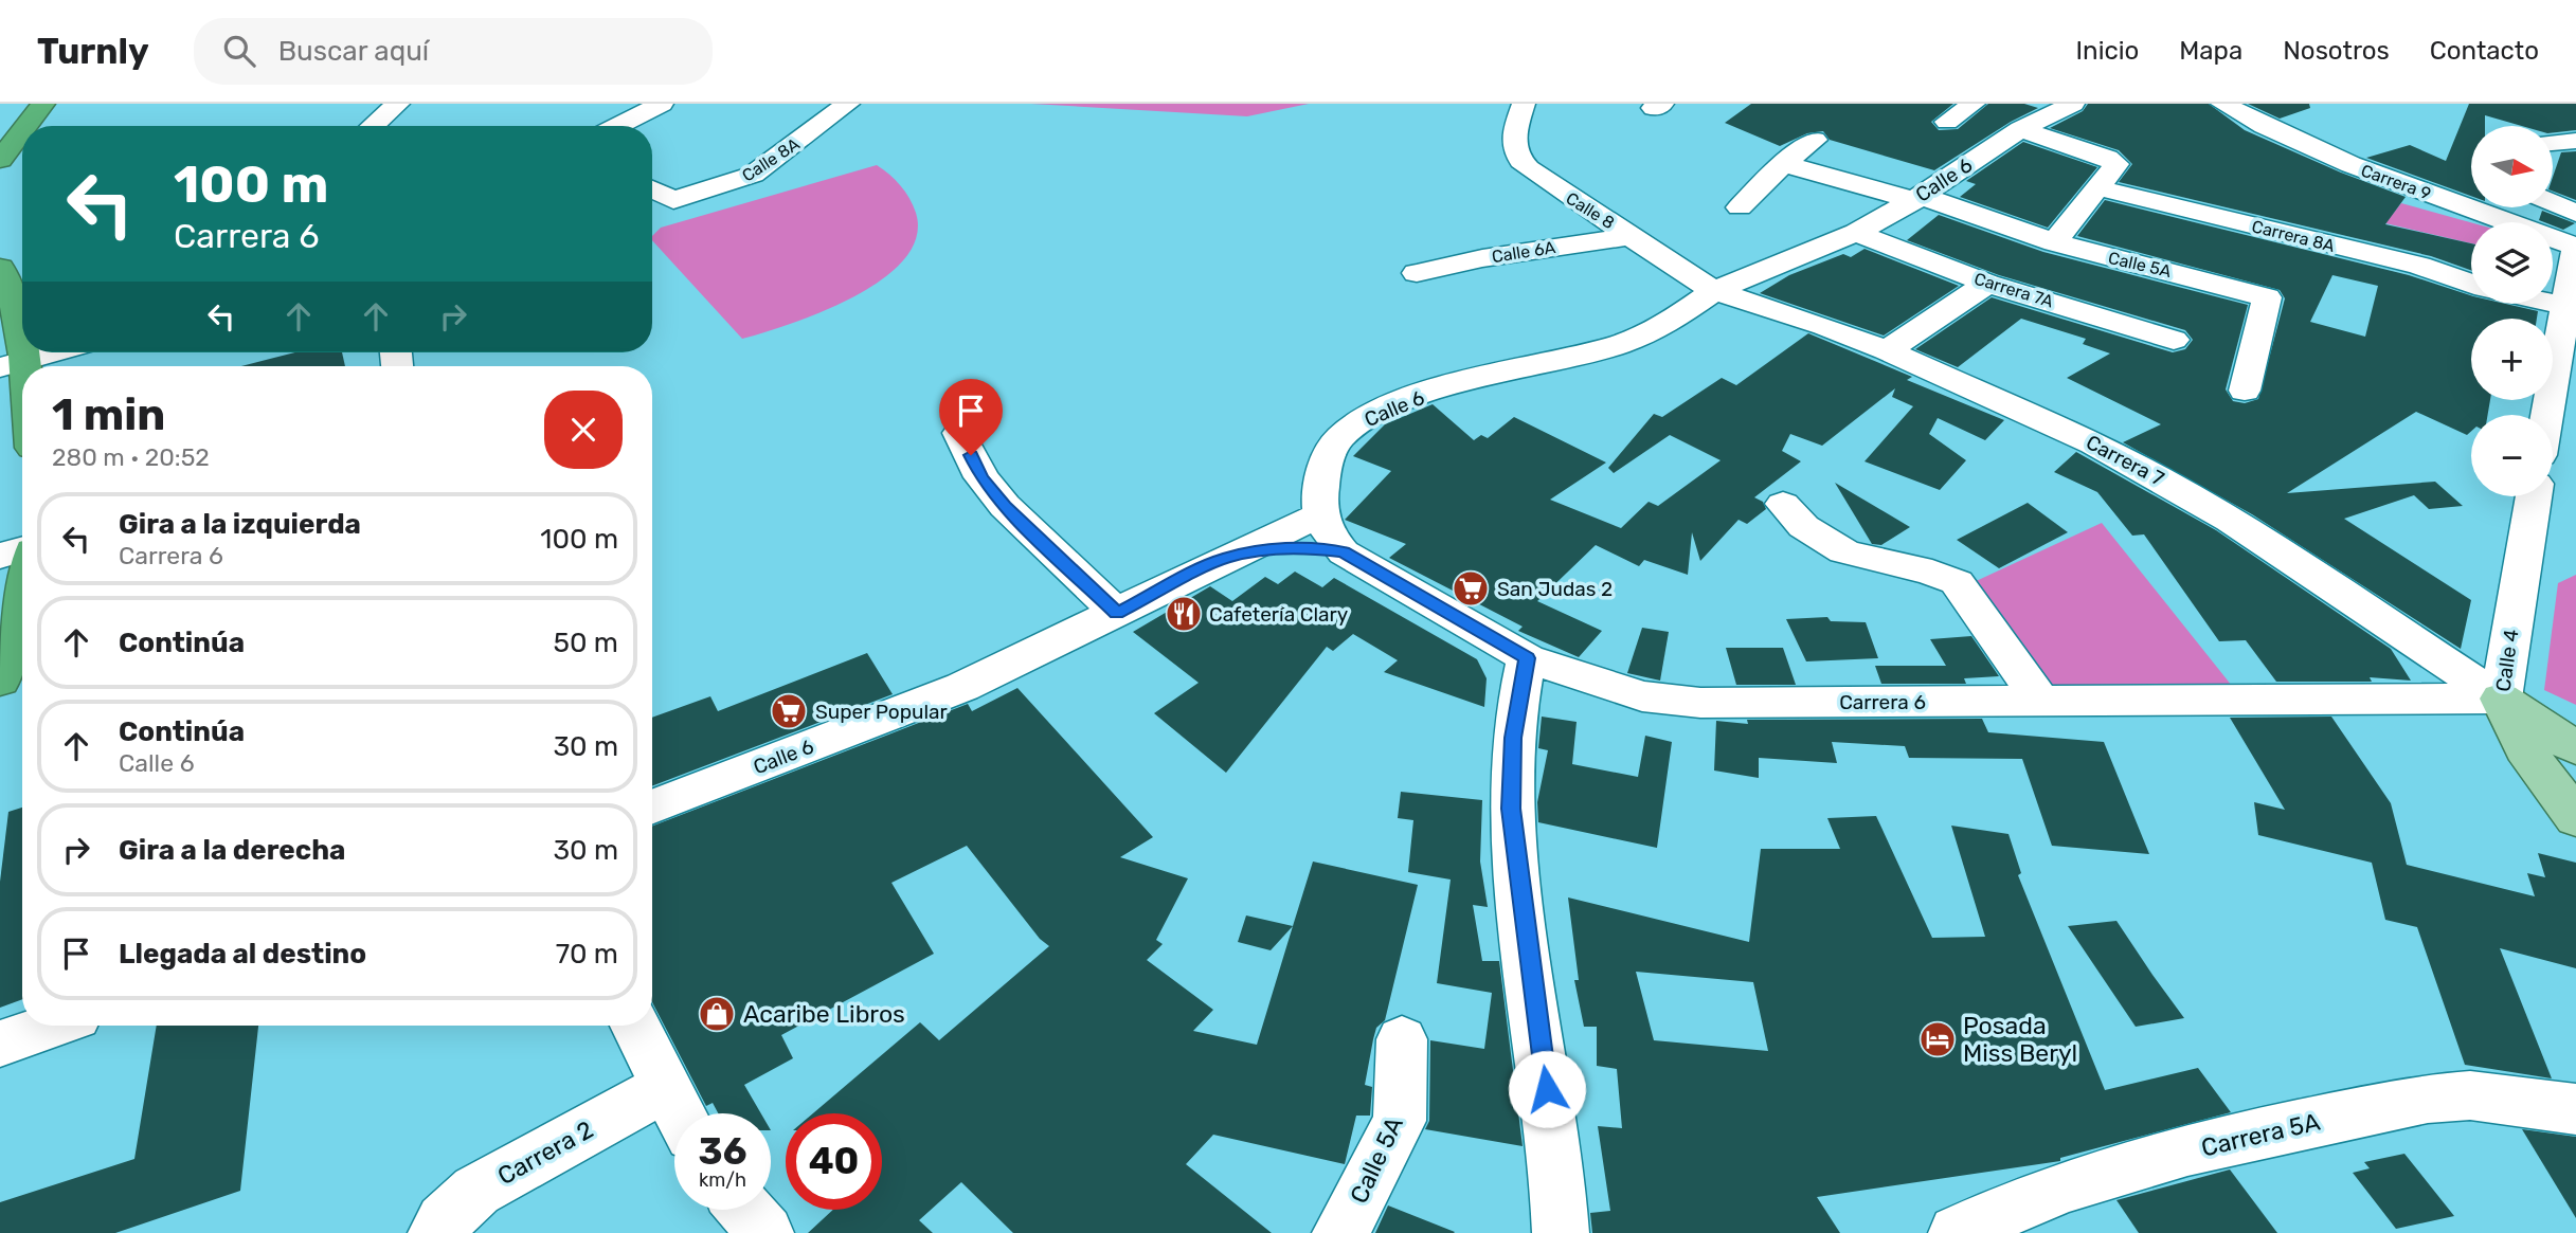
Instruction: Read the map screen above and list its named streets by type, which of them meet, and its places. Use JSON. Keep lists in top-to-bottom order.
{
  "streets": {
    "main road": ["Calle 4", "Carrera 6"],
    "street": [
      "Calle 8A",
      "Calle 6",
      "Carrera 9",
      "Calle 8",
      "Carrera 8A",
      "Calle 6A",
      "Calle 5A",
      "Carrera 7A",
      "Carrera 7",
      "Carrera 5A",
      "Carrera 2"
    ]
  },
  "crossings": [
    ["Calle 6", "Calle 8"],
    ["Calle 6", "Calle 5A"],
    ["Calle 6", "Carrera 7A"],
    ["Calle 6", "Carrera 7"],
    ["Calle 6", "Carrera 6"],
    ["Calle 8", "Calle 6A"],
    ["Calle 8", "Carrera 7"],
    ["Calle 5A", "Carrera 7A"],
    ["Carrera 7", "Calle 4"],
    ["Carrera 7", "Carrera 6"],
    ["Calle 4", "Carrera 6"]
  ],
  "places": {
    "supermarket": ["San Judas 2", "Super Popular"],
    "restaurant": ["Cafetería Clary"],
    "shop": ["Acaribe Libros"],
    "hotel": ["Posada Miss Beryl"]
  },
  "north": "right",
  "page": {
    "header": "Turnly",
    "search": "Buscar aquí",
    "nav": [
      "Inicio",
      "Mapa",
      "Nosotros",
      "Contacto"
    ],
    "map_buttons": ["+", "−"],
    "turn": ["100 m", "Carrera 6"],
    "heading": ["1 min", "280 m · 20:52"],
    "list": [
      {
        "name": "Gira a la izquierda",
        "note": "Carrera 6",
        "value": "100 m"
      },
      {
        "name": "Continúa",
        "value": "50 m"
      },
      {
        "name": "Continúa",
        "note": "Calle 6",
        "value": "30 m"
      },
      {
        "name": "Gira a la derecha",
        "value": "30 m"
      },
      {
        "name": "Llegada al destino",
        "value": "70 m"
      }
    ],
    "speed": "36 km/h",
    "limit": "40"
  }
}
